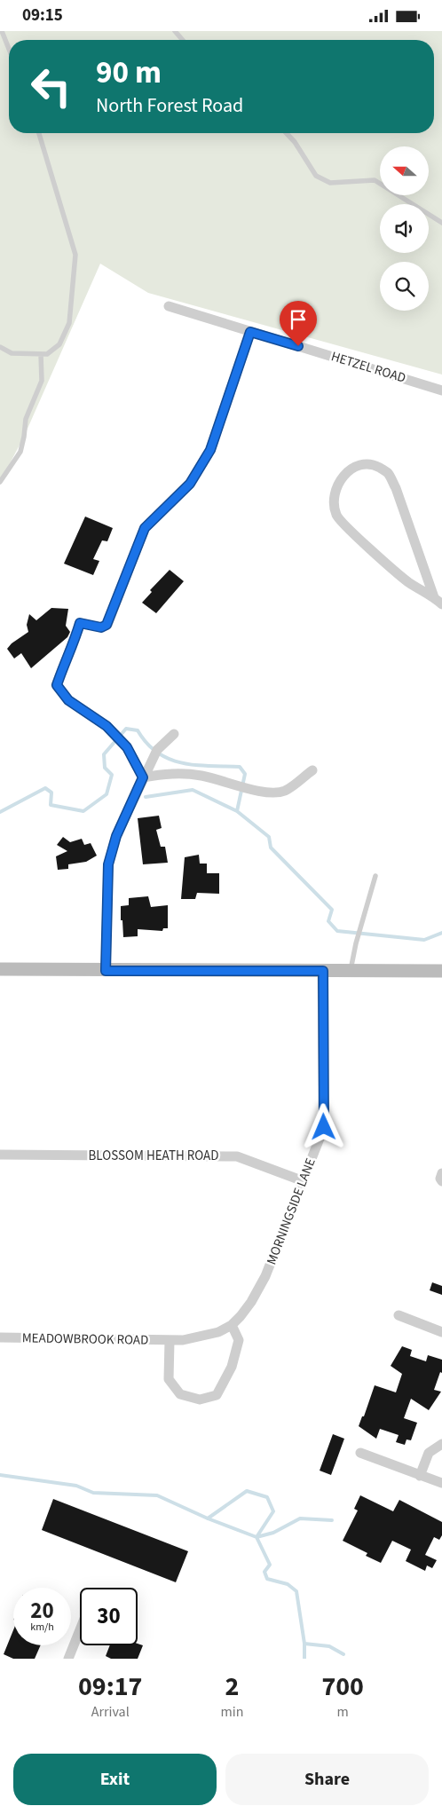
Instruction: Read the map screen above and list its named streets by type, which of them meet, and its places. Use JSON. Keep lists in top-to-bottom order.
{
  "streets": {
    "street": [
      "HETZEL ROAD",
      "BLOSSOM HEATH ROAD",
      "MORNINGSIDE LANE",
      "MEADOWBROOK ROAD"
    ]
  },
  "crossings": [
    ["BLOSSOM HEATH ROAD", "MORNINGSIDE LANE"],
    ["MORNINGSIDE LANE", "MEADOWBROOK ROAD"]
  ],
  "north": "left",
  "page": {
    "status": "09:15",
    "turn": ["90 m", "North Forest Road"],
    "speed": "20 km/h",
    "limit": "30",
    "eta": [
      "09:17",
      "Arrival",
      "2",
      "min",
      "700",
      "m"
    ],
    "buttons": ["Exit", "Share"]
  }
}
